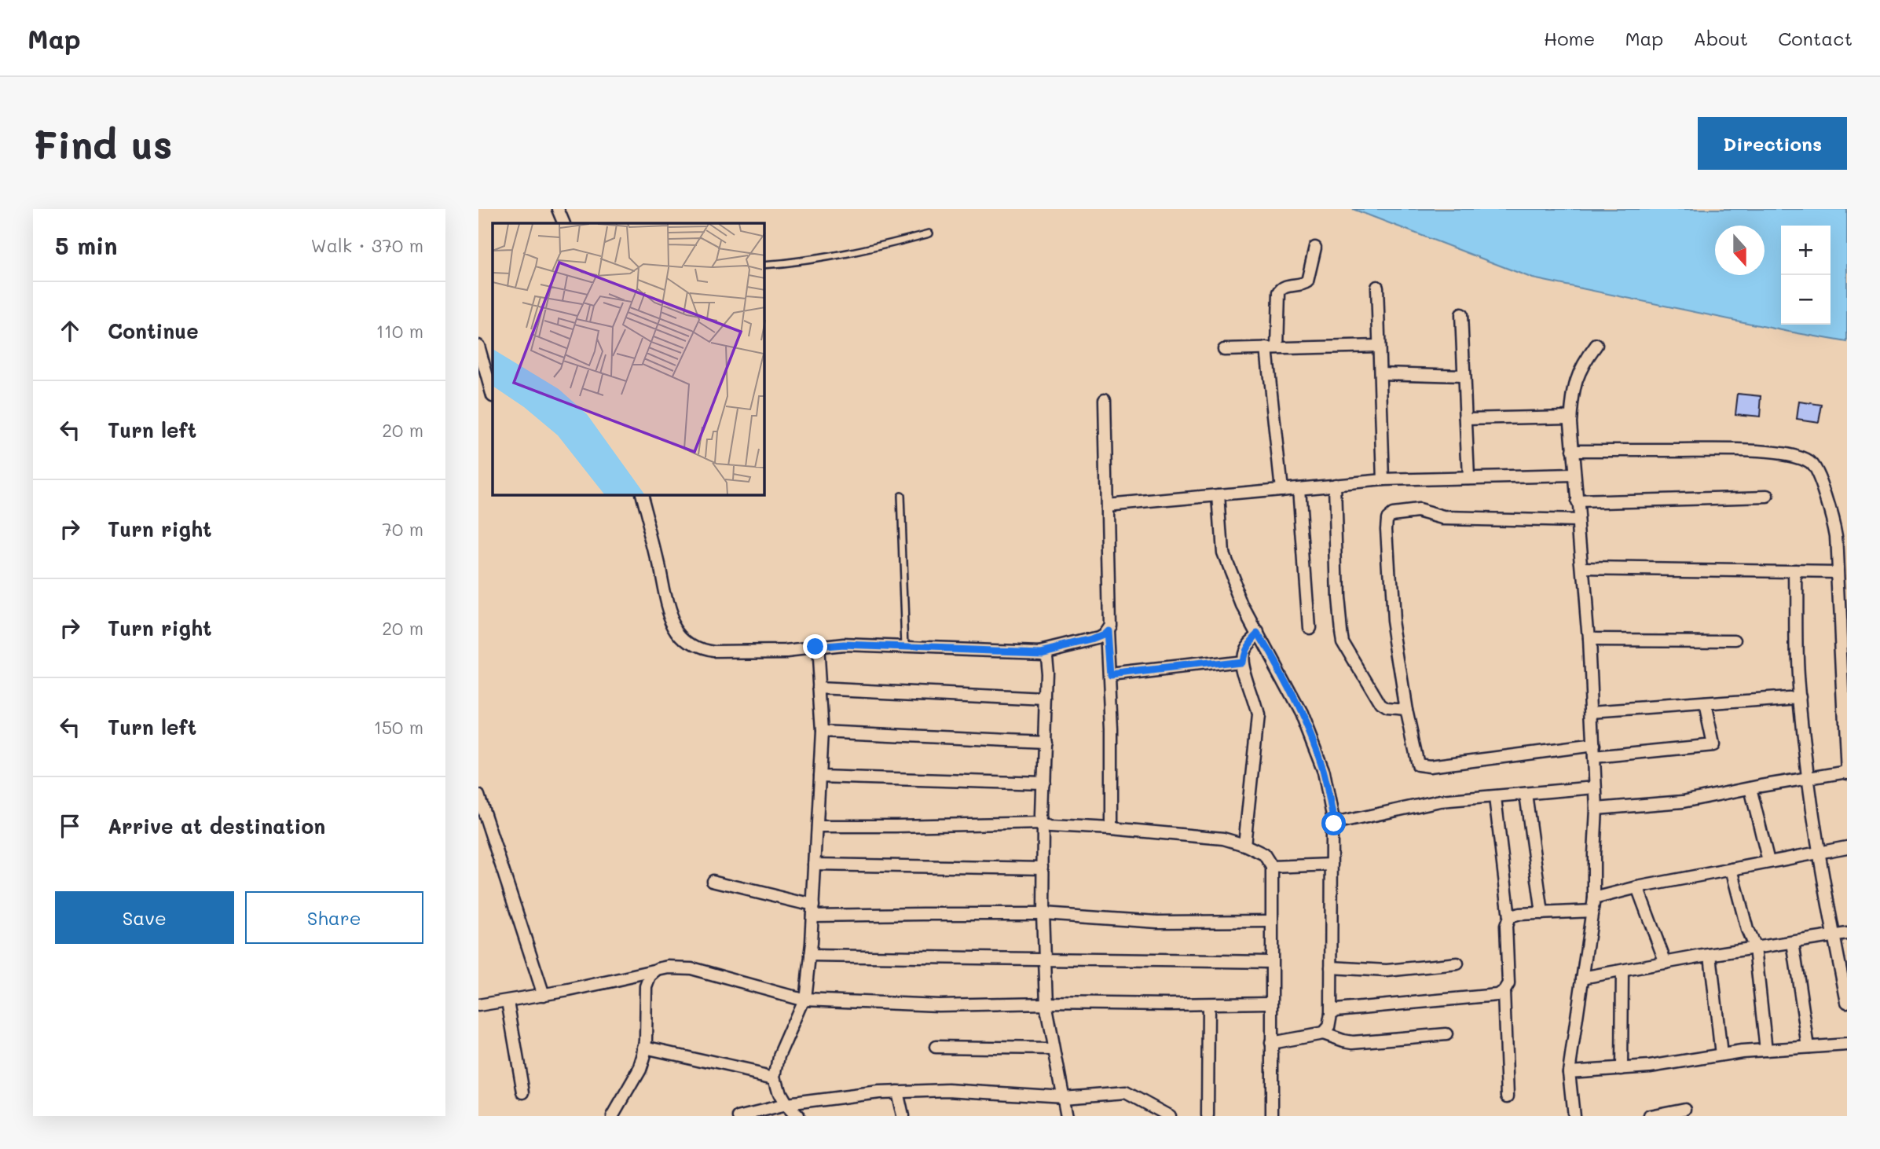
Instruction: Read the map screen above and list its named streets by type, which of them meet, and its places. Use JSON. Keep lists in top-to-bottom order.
{
  "north": "bottom",
  "page": {
    "header": "Map",
    "nav": [
      "Home",
      "Map",
      "About",
      "Contact"
    ],
    "buttons": [
      "Directions",
      ["Save", "Share"]
    ],
    "title": "Find us",
    "heading": ["5 min", "Walk · 370 m"],
    "map_buttons": ["+", "−"],
    "list": [
      ["Continue", "110 m"],
      ["Turn left", "20 m"],
      ["Turn right", "70 m"],
      ["Turn right", "20 m"],
      ["Turn left", "150 m"],
      "Arrive at destination"
    ]
  }
}
